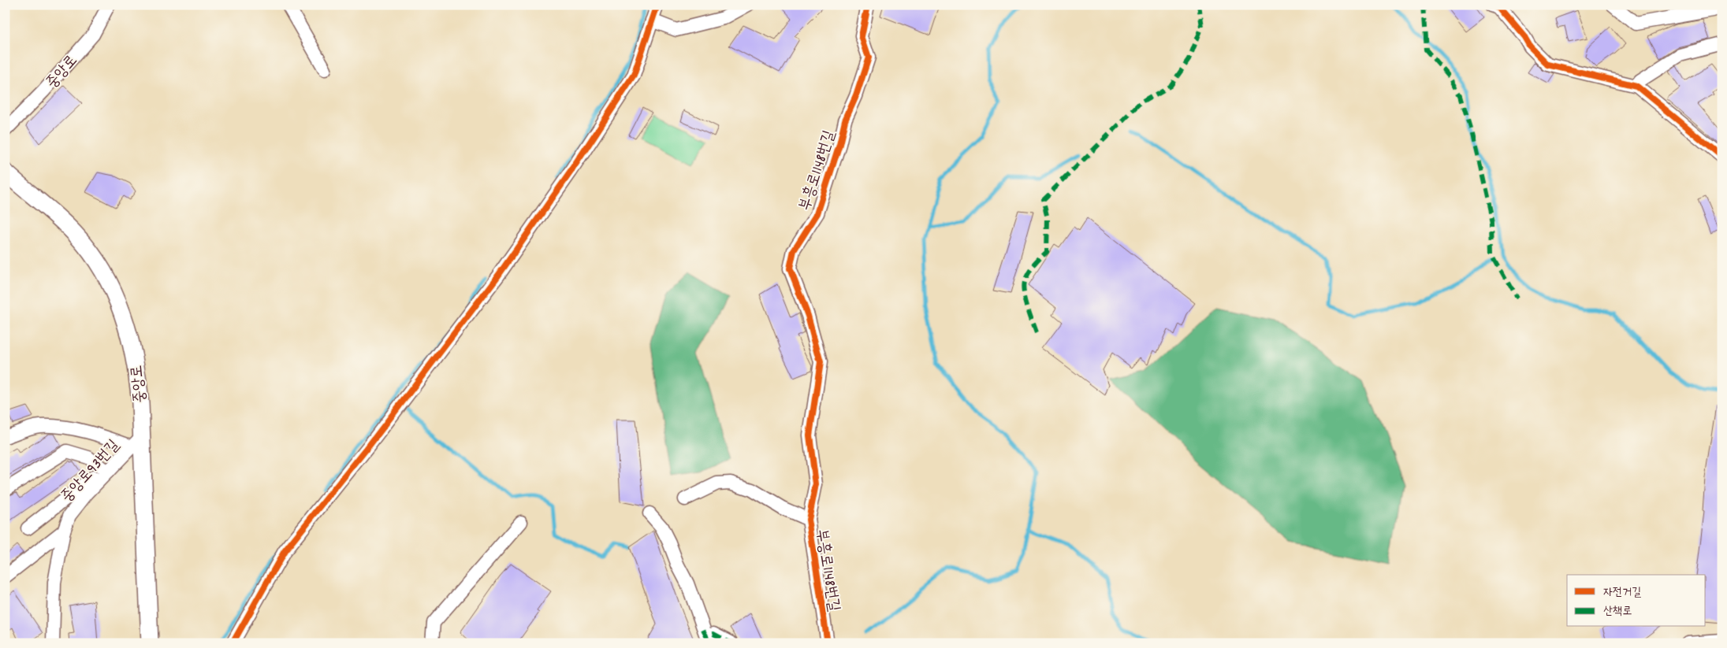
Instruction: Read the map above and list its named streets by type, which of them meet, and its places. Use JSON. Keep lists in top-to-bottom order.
{
  "streets": {
    "main road": ["중앙로"],
    "street": ["부흥로1148번길", "중앙로93번길"]
  },
  "crossings": [
    ["중앙로", "중앙로93번길"]
  ],
  "legend": ["자전거길", "산책로"]
}
